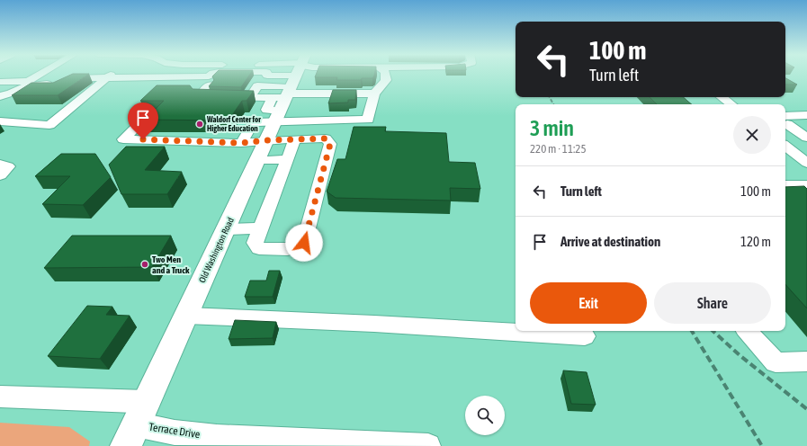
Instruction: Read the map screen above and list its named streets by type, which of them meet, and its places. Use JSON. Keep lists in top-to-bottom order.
{
  "streets": {
    "main road": ["Old Washington Road"],
    "street": ["Terrace Drive"]
  },
  "crossings": [
    ["Old Washington Road", "Terrace Drive"]
  ],
  "places": ["Waldorf Center for Higher Education", "Two Men and a Truck"],
  "page": {
    "turn": ["100 m", "Turn left"],
    "heading": ["3 min", "220 m · 11:25"],
    "list": [
      {
        "name": "Turn left",
        "value": "100 m"
      },
      {
        "name": "Arrive at destination",
        "value": "120 m"
      }
    ],
    "buttons": ["Exit", "Share"]
  }
}
